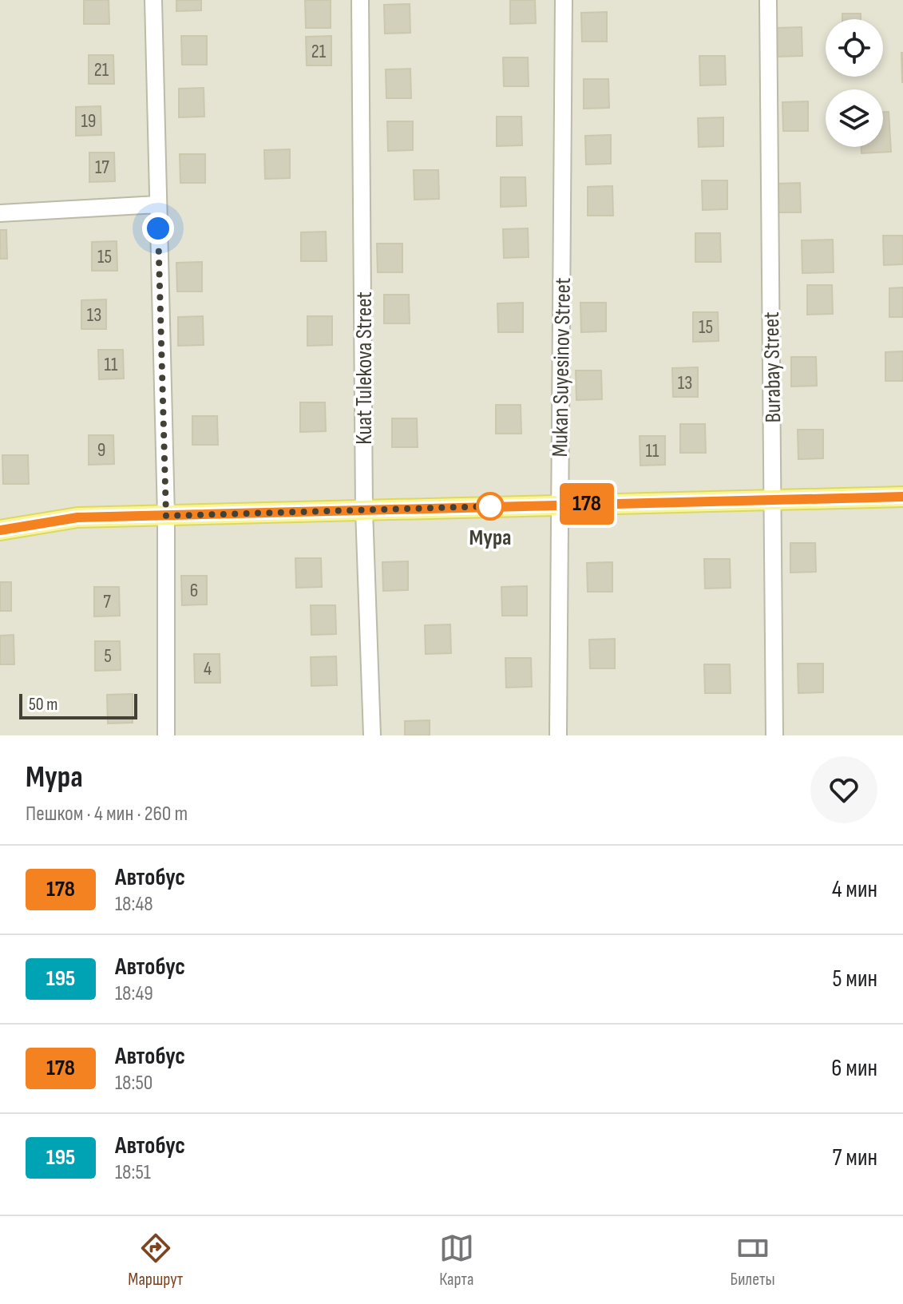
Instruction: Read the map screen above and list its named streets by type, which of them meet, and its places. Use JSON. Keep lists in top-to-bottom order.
{
  "streets": {
    "street": ["Mukan Suyesinov Street", "Burabay Street", "Kuat Tulekova Street"]
  },
  "places": ["Мура"],
  "lines": ["bus line 178"],
  "house_numbers": [
    "21",
    "21",
    "19",
    "17",
    "15",
    "13",
    "15",
    "11",
    "13",
    "9",
    "11",
    "6",
    "7",
    "5",
    "4"
  ],
  "scale_bar": "50 m",
  "page": {
    "on_map": "178",
    "scale": "50 m",
    "heading": ["Мура", "Пешком · 4 мин · 260 m"],
    "list": [
      {
        "mark": "178",
        "name": "Автобус",
        "note": "18:48",
        "value": "4 мин"
      },
      {
        "mark": "195",
        "name": "Автобус",
        "note": "18:49",
        "value": "5 мин"
      },
      {
        "mark": "178",
        "name": "Автобус",
        "note": "18:50",
        "value": "6 мин"
      },
      {
        "mark": "195",
        "name": "Автобус",
        "note": "18:51",
        "value": "7 мин"
      }
    ],
    "tabs": ["Маршрут", "Карта", "Билеты"]
  }
}
